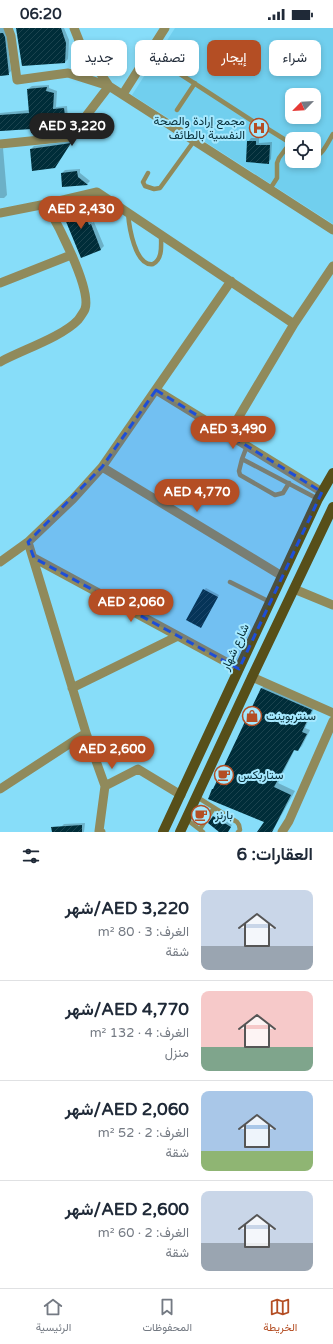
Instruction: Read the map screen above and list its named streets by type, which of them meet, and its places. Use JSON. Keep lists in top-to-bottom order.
{
  "streets": {
    "main road": ["شارع شهار"]
  },
  "places": {
    "hospital": ["مجمع إرادة والصحة النفسية بالطائف"],
    "shop": ["سنتربوينت"],
    "cafe": ["ستاربكس", "بارنز"]
  },
  "north": "bottom left",
  "page": {
    "status": "06:20",
    "chip": [
      "شراء",
      "إيجار",
      "تصفية",
      "جديد"
    ],
    "price": [
      "AED 3,220",
      "AED 2,430",
      "AED 3,490",
      "AED 4,770",
      "AED 2,060",
      "AED 2,600"
    ],
    "heading": "العقارات: 6",
    "list": [
      {
        "name": "AED 3,220/شهر",
        "note": "الغرف: 3 · 80 m² · شقة"
      },
      {
        "name": "AED 4,770/شهر",
        "note": "الغرف: 4 · 132 m² · منزل"
      },
      {
        "name": "AED 2,060/شهر",
        "note": "الغرف: 2 · 52 m² · شقة"
      },
      {
        "name": "AED 2,600/شهر",
        "note": "الغرف: 2 · 60 m² · شقة"
      }
    ],
    "tabs": ["الخريطة", "المحفوظات", "الرئيسية"]
  }
}
